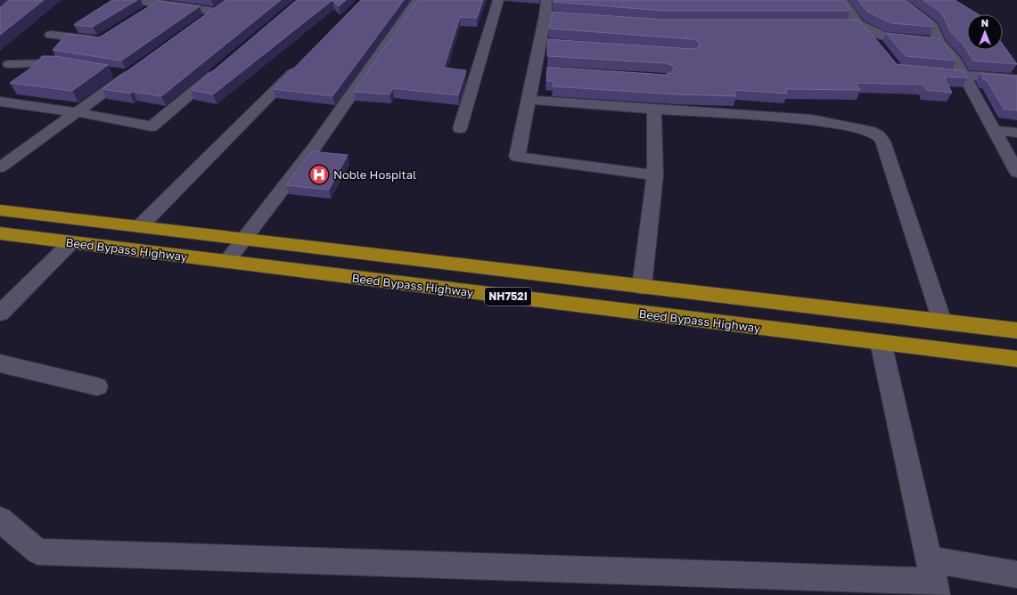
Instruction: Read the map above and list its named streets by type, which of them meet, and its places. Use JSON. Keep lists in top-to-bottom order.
{
  "streets": {
    "highway": ["Beed Bypass Highway", "NH752I"]
  },
  "places": {
    "hospital": ["Noble Hospital"]
  },
  "north": "top"
}
